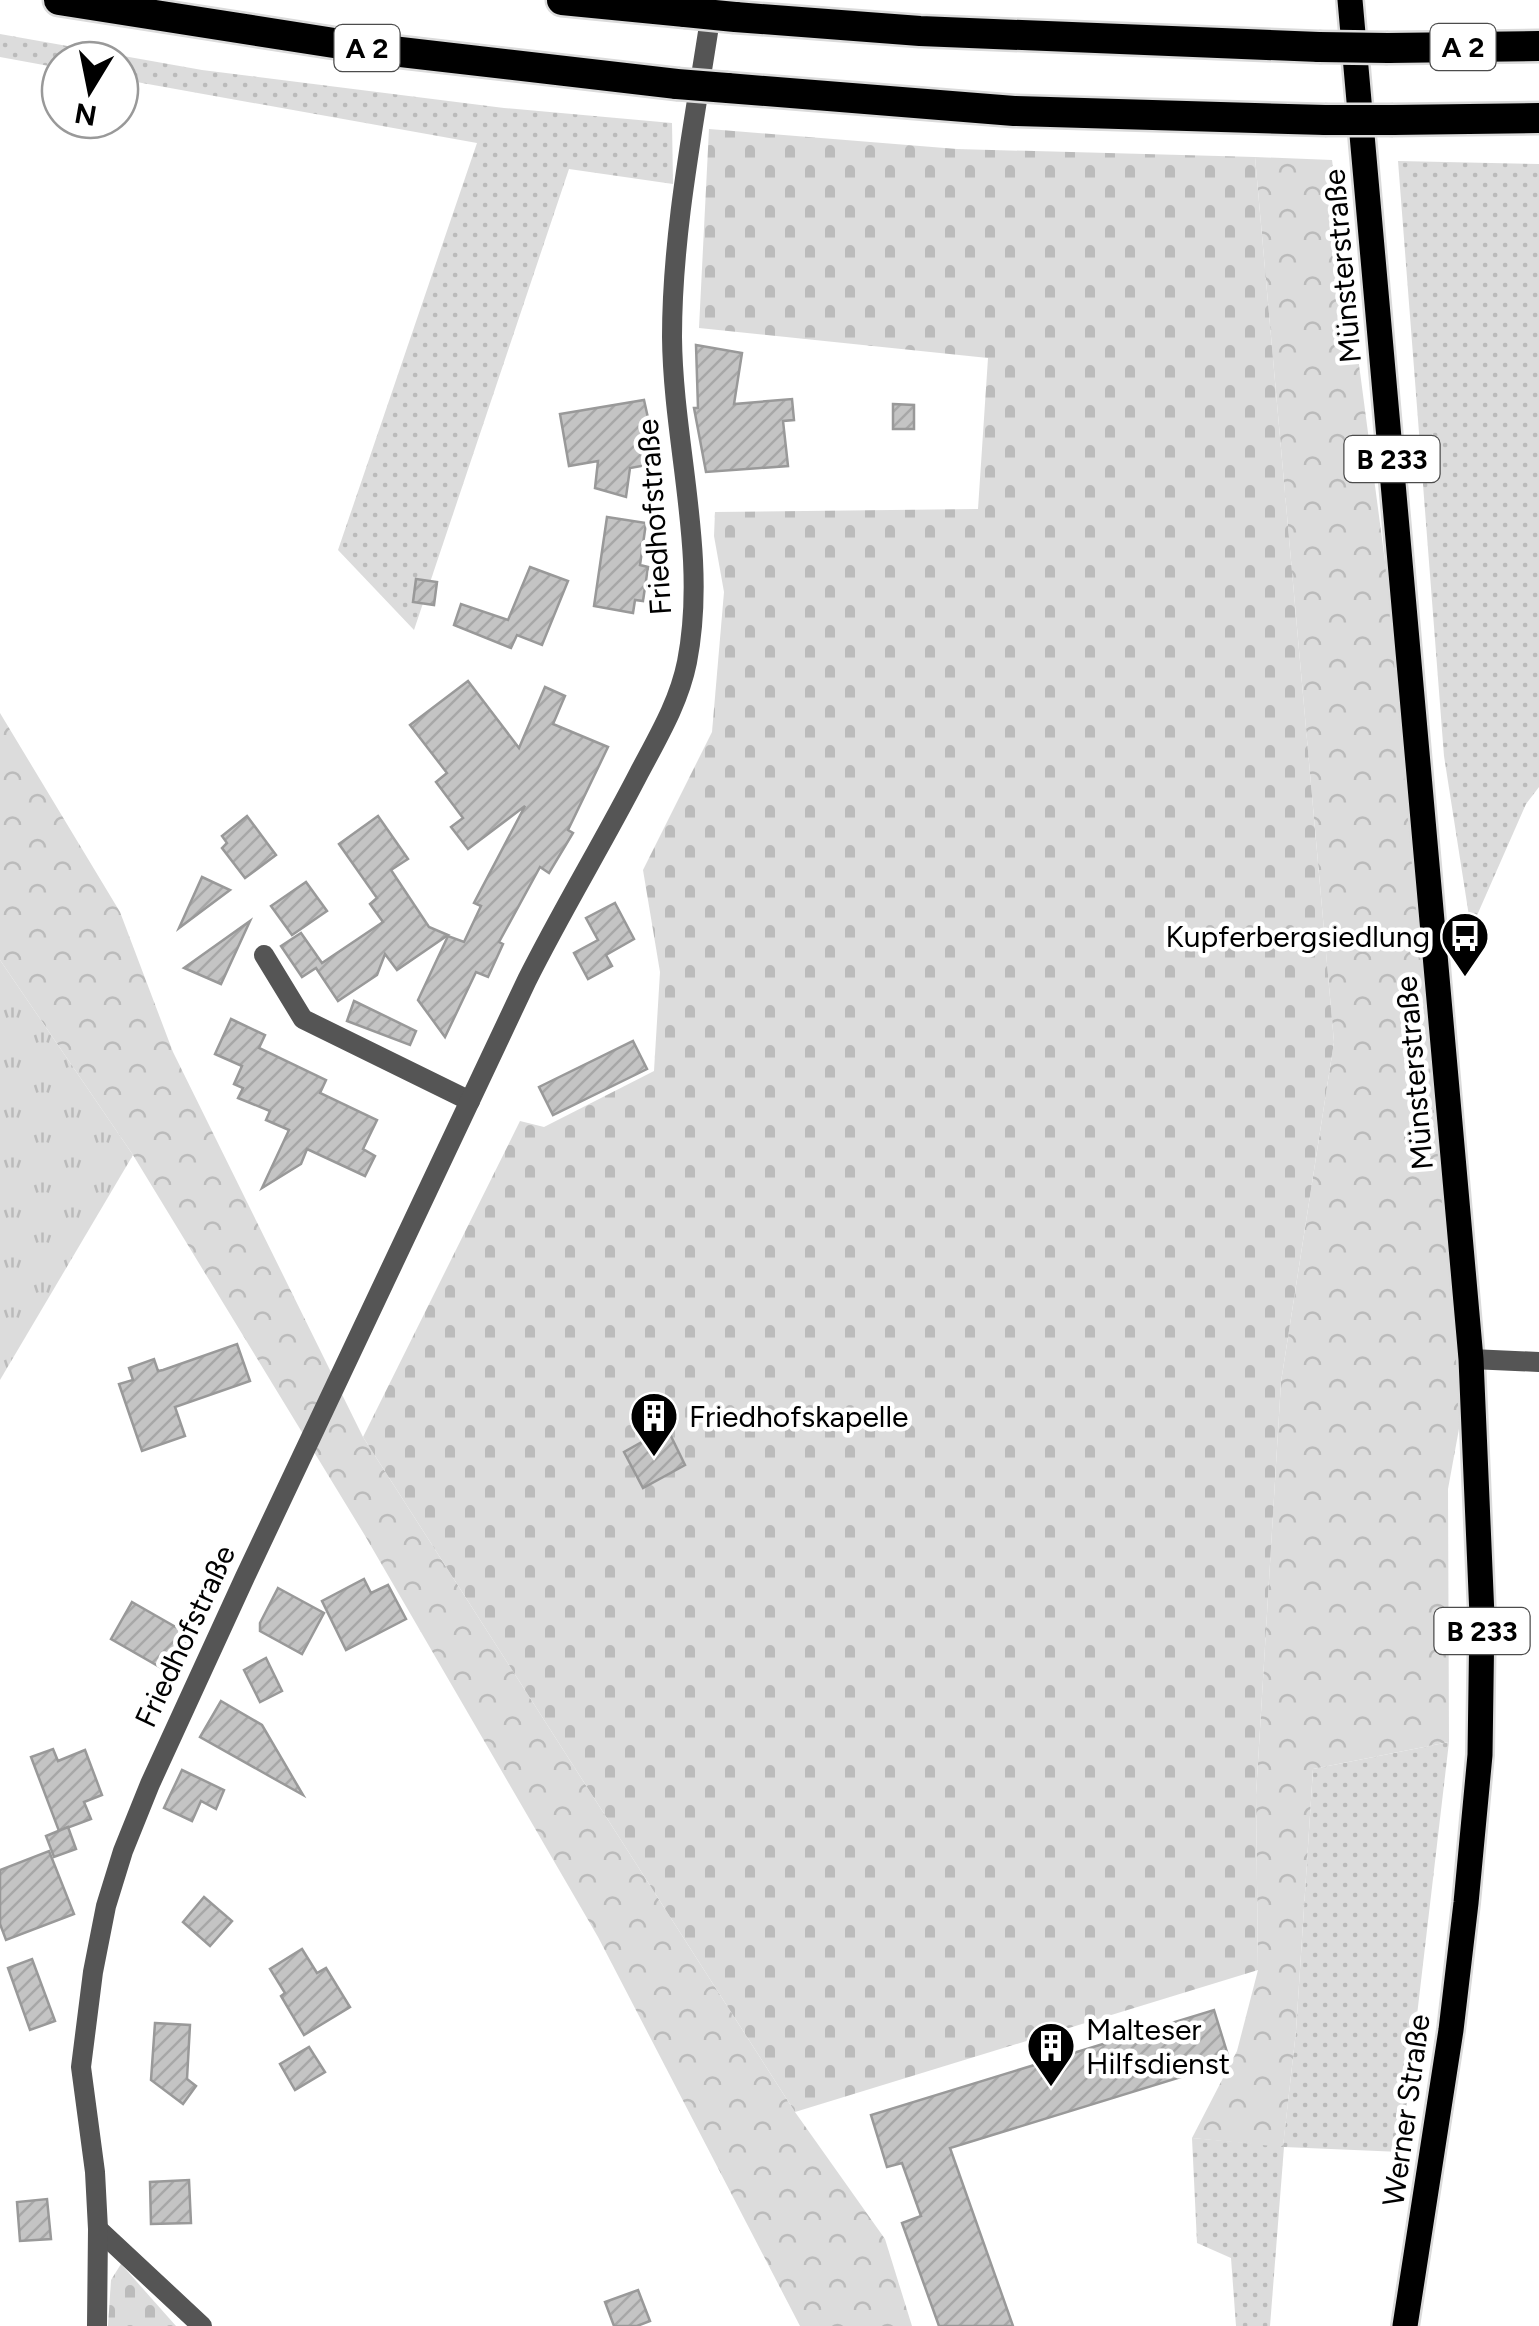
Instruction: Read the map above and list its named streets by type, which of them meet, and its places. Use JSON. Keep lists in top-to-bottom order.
{
  "streets": {
    "highway": ["A 2"],
    "main road": ["Münsterstraße", "B 233", "Werner Straße"],
    "street": ["Friedhofstraße"]
  },
  "crossings": [
    ["A 2", "Friedhofstraße"],
    ["Münsterstraße", "Werner Straße"]
  ],
  "places": {
    "bus stop": ["Kupferbergsiedlung"],
    "building": ["Friedhofskapelle", "Malteser Hilfsdienst"]
  },
  "north": "bottom"
}
